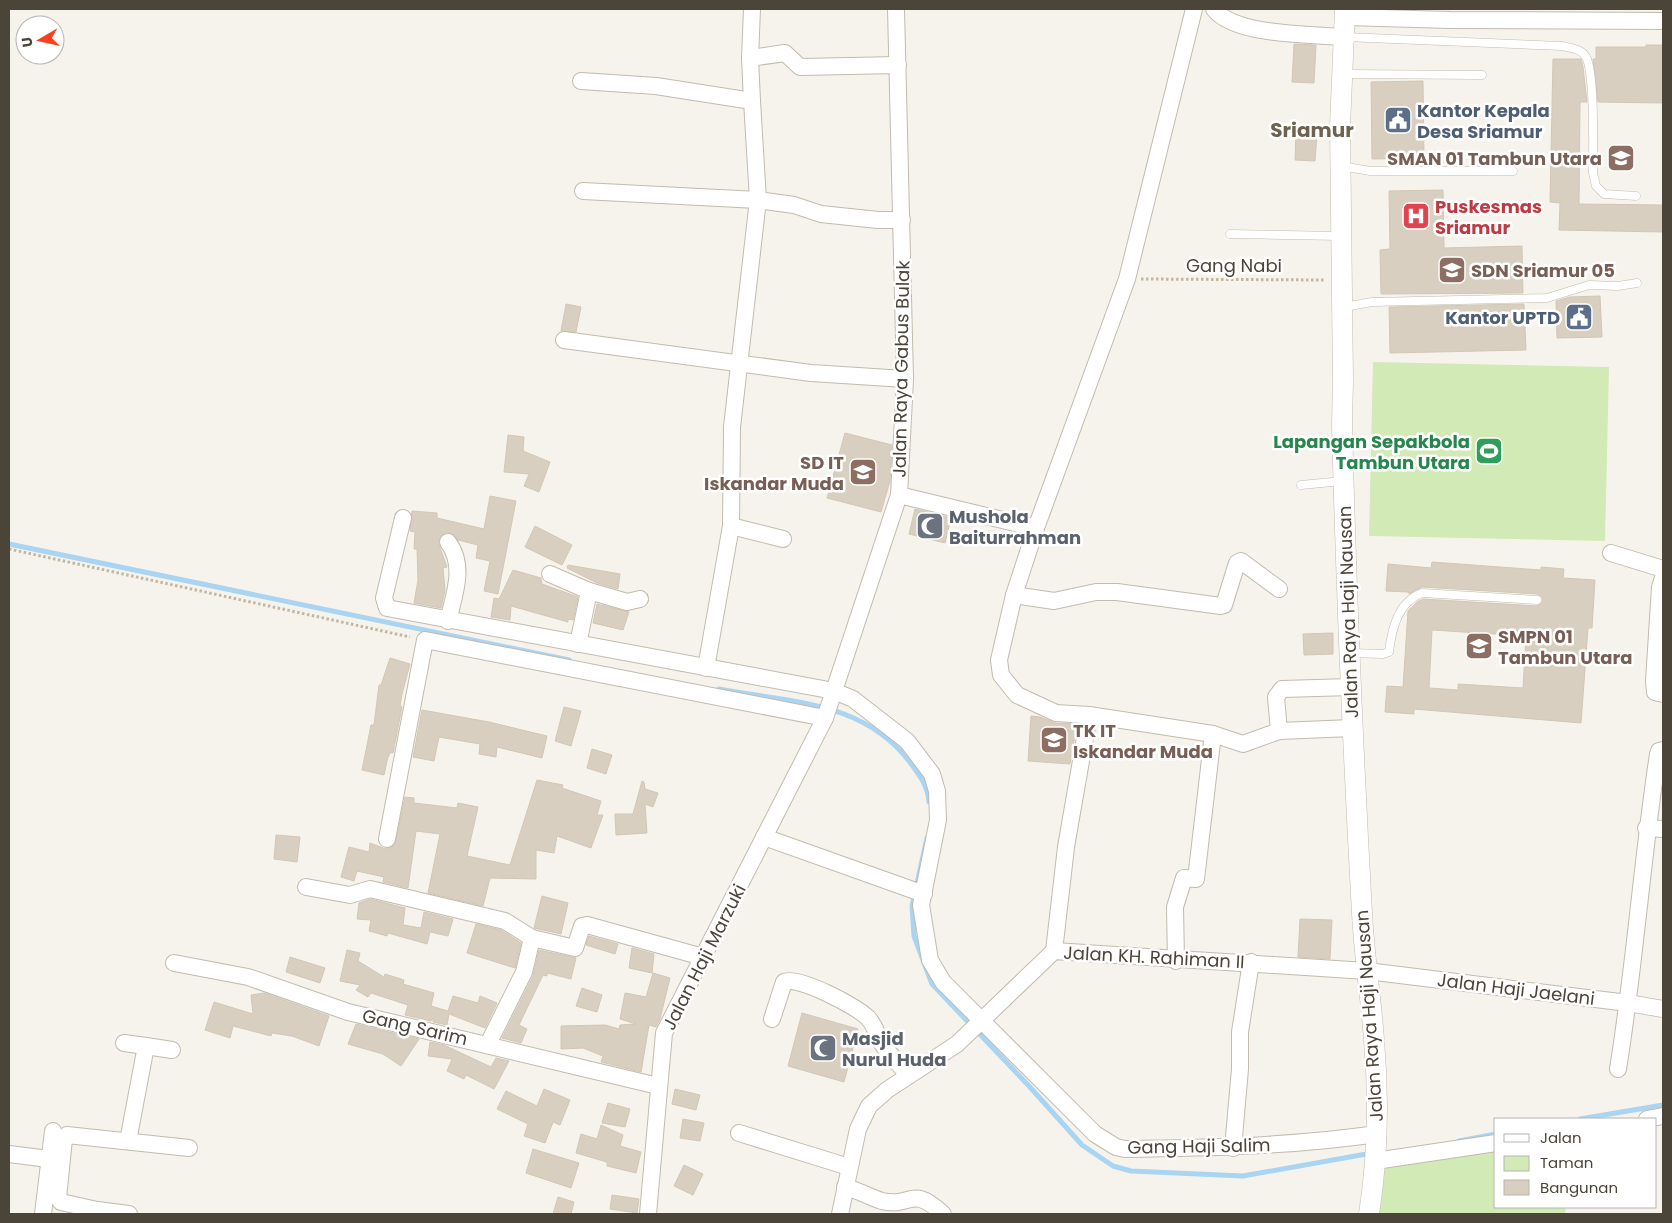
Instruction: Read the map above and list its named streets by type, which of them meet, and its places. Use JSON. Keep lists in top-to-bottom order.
{
  "streets": {
    "street": [
      "Jalan Raya Gabus Bulak",
      "Jalan Raya Haji Nausan",
      "Jalan Haji Marzuki",
      "Jalan KH. Rahiman II",
      "Jalan Haji Jaelani",
      "Gang Sarim",
      "Gang Haji Salim"
    ],
    "path": ["Gang Nabi"]
  },
  "crossings": [
    ["Gang Nabi", "Jalan Raya Haji Nausan"],
    ["Jalan Raya Gabus Bulak", "Jalan Haji Marzuki"],
    ["Jalan Raya Gabus Bulak", "Gang Haji Salim"],
    ["Jalan Raya Haji Nausan", "Jalan KH. Rahiman II"],
    ["Jalan Raya Haji Nausan", "Jalan Haji Jaelani"],
    ["Jalan Raya Haji Nausan", "Gang Haji Salim"],
    ["Jalan Haji Marzuki", "Gang Sarim"],
    ["Jalan KH. Rahiman II", "Jalan Haji Jaelani"],
    ["Jalan KH. Rahiman II", "Gang Haji Salim"]
  ],
  "districts": ["Sriamur"],
  "places": {
    "public building": ["Kantor Kepala Desa Sriamur", "Kantor UPTD"],
    "school or university": [
      "SMAN 01 Tambun Utara",
      "SDN Sriamur 05",
      "SD IT Iskandar Muda",
      "SMPN 01 Tambun Utara",
      "TK IT Iskandar Muda"
    ],
    "hospital": ["Puskesmas Sriamur"],
    "sports": ["Lapangan Sepakbola Tambun Utara"],
    "mosque": ["Mushola Baiturrahman", "Masjid Nurul Huda"]
  },
  "legend": ["Jalan", "Taman", "Bangunan"],
  "north": "left"
}
